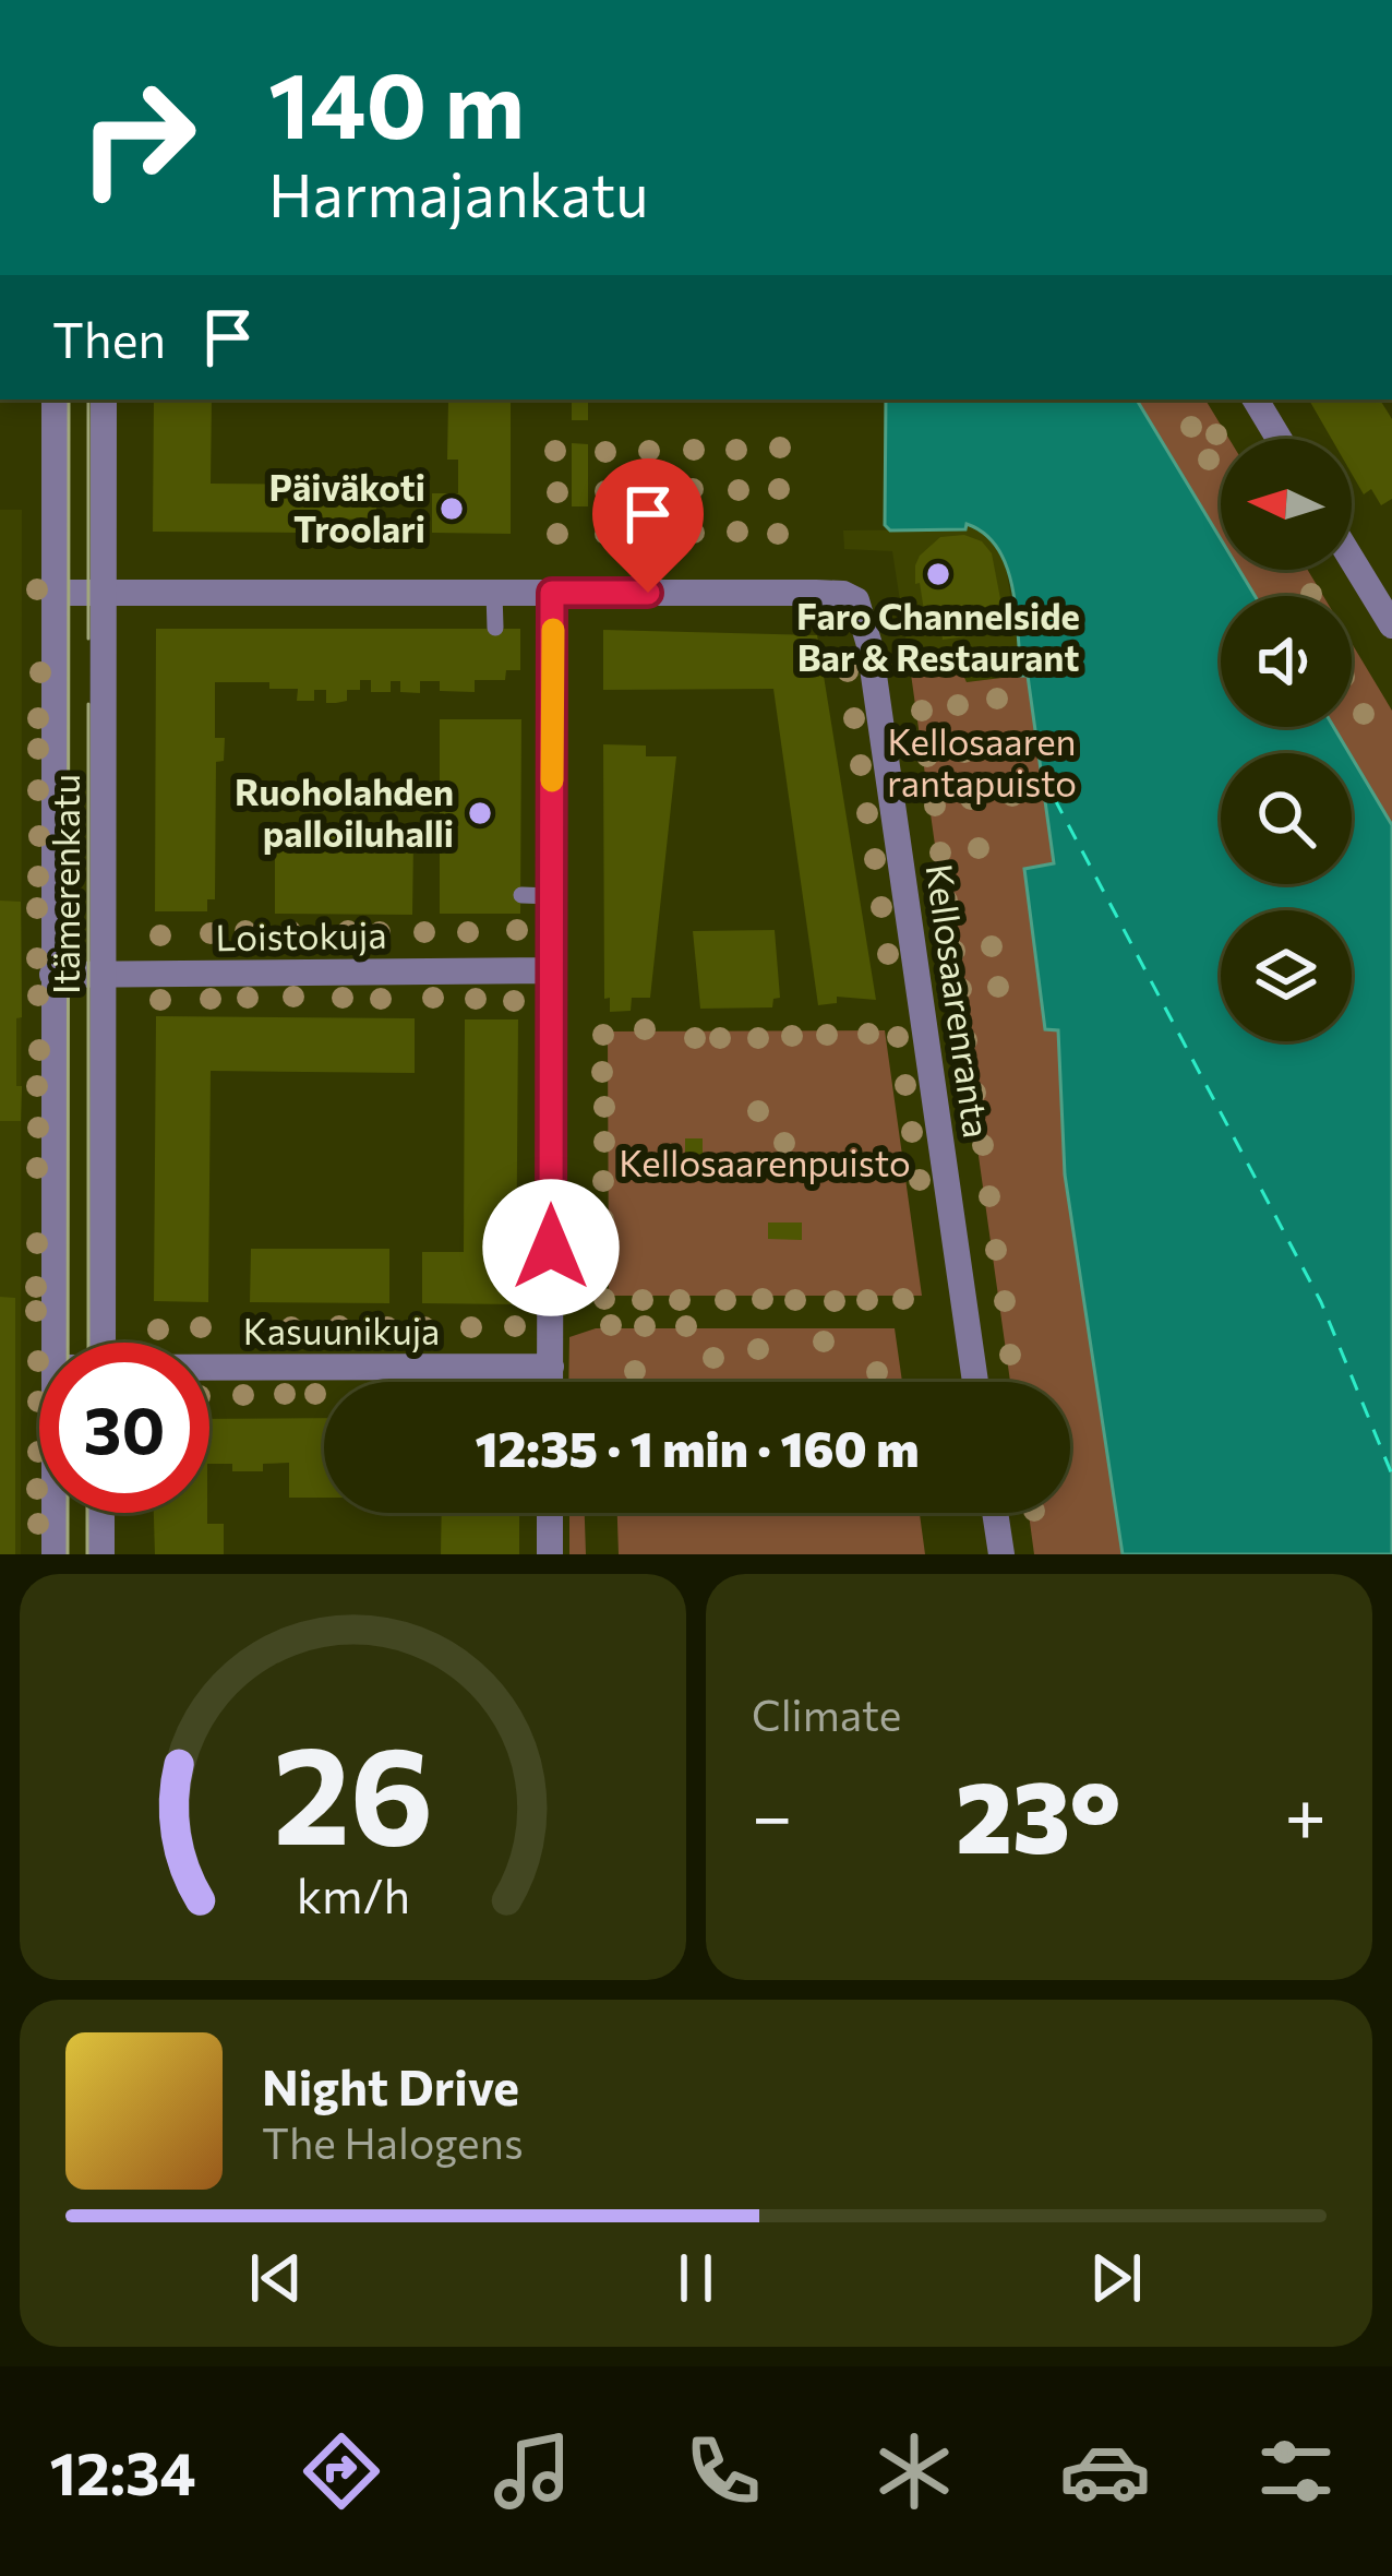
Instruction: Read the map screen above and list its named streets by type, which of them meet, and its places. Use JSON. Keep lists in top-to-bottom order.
{
  "streets": {
    "street": [
      "Itämerenkatu",
      "Loistokuja",
      "Kellosaarenranta",
      "Kasuunikuja"
    ]
  },
  "crossings": [
    ["Itämerenkatu", "Loistokuja"]
  ],
  "parks": ["Kellosaaren rantapuisto", "Kellosaarenpuisto"],
  "places": ["Päiväkoti Troolari", "Faro Channelside Bar & Restaurant", "Ruoholahden palloiluhalli"],
  "north": "left",
  "page": {
    "turn": ["140 m", "Harmajankatu"],
    "then": "Then",
    "limit": "30",
    "trip": "12:35 · 1 min · 160 m",
    "tile": "Climate",
    "heat": ["−", "23°", "+"],
    "song": ["Night Drive", "The Halogens"],
    "tabs": "12:34",
    "gauge": ["26", "km/h"]
  }
}
